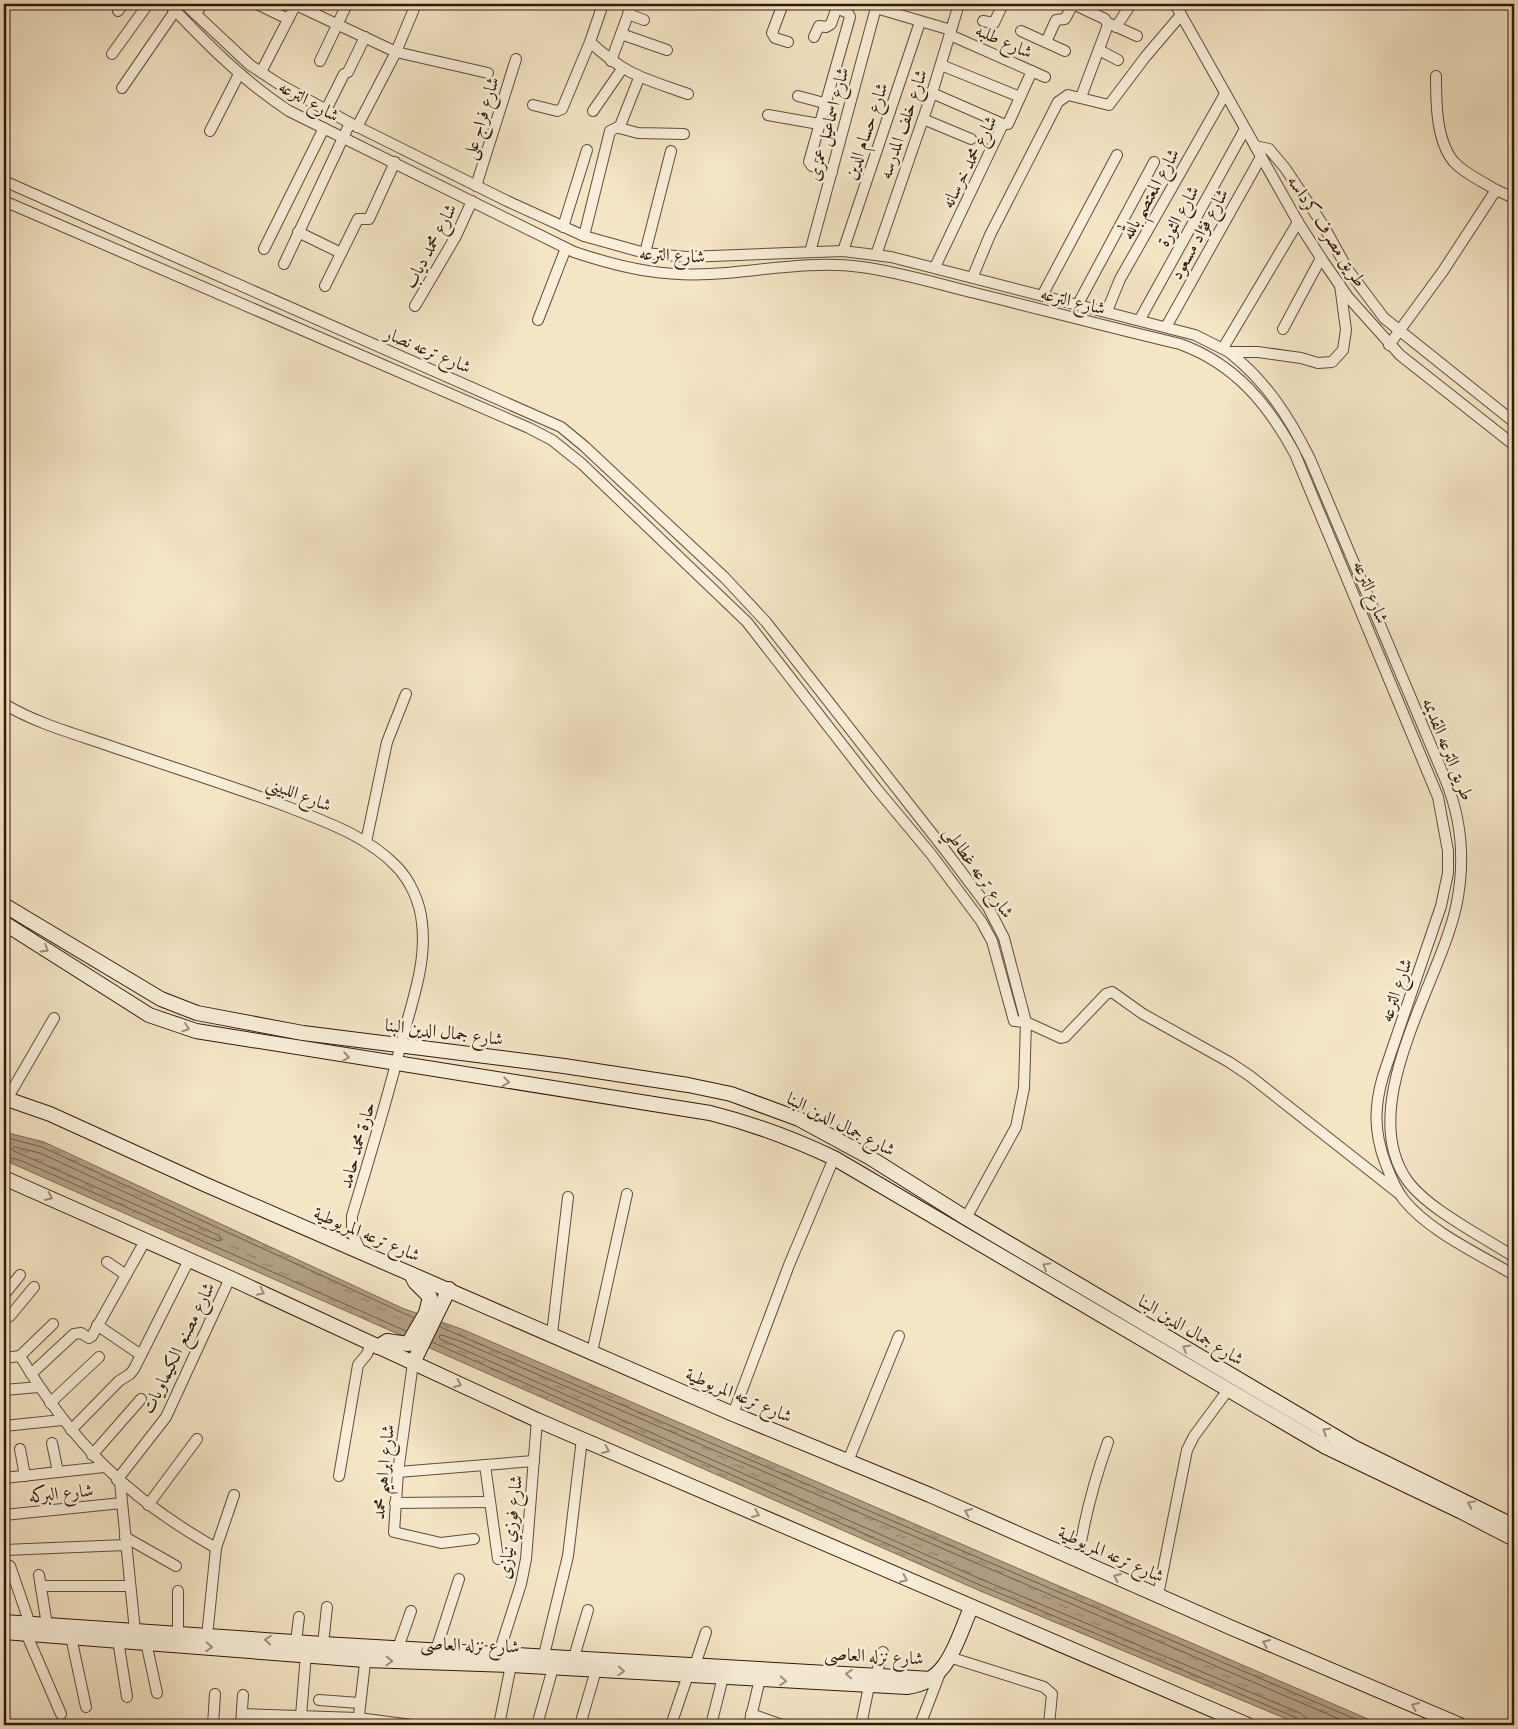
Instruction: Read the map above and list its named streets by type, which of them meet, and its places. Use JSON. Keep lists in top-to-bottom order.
{
  "streets": {
    "main road": ["شارع جمال الدين البنا", "شارع ترعه المريوطية", "شارع نزله العاصى"],
    "street": [
      "شارع طلبه",
      "شارع الترعه",
      "شارع فراج على",
      "شارع اسماعيل عمرى",
      "شارع خلف المدرسه",
      "شارع حسام الدين",
      "شارع محمد خرسانه",
      "شارع المعتصم بالله",
      "شارع الثورة",
      "طريق مصرف كرداسه",
      "شارع فؤاد مسعود",
      "شارع محمد دياب",
      "شارع ترعه نصار",
      "طريق الترعه القديمه",
      "شارع اللبيني",
      "شارع ترعه غطاطي",
      "حارة محمد حامد",
      "شارع مصنع الكيماويات",
      "شارع ابراهيم محمد",
      "شارع البركه",
      "شارع فوزي نيازى"
    ]
  },
  "crossings": [
    ["شارع طلبه", "شارع اسماعيل عمرى"],
    ["شارع طلبه", "شارع خلف المدرسه"],
    ["شارع طلبه", "شارع حسام الدين"],
    ["شارع طلبه", "شارع محمد خرسانه"],
    ["شارع الترعه", "شارع فراج على"],
    ["شارع الترعه", "شارع اسماعيل عمرى"],
    ["شارع الترعه", "شارع خلف المدرسه"],
    ["شارع الترعه", "شارع حسام الدين"],
    ["شارع الترعه", "شارع محمد خرسانه"],
    ["شارع الترعه", "شارع المعتصم بالله"],
    ["شارع الترعه", "شارع الثورة"],
    ["شارع الترعه", "طريق مصرف كرداسه"],
    ["شارع الترعه", "شارع فؤاد مسعود"],
    ["شارع الترعه", "شارع محمد دياب"],
    ["شارع الترعه", "طريق الترعه القديمه"],
    ["شارع المعتصم بالله", "طريق مصرف كرداسه"],
    ["شارع الثورة", "طريق مصرف كرداسه"],
    ["طريق مصرف كرداسه", "شارع فؤاد مسعود"],
    ["شارع ترعه نصار", "شارع ترعه غطاطي"],
    ["شارع اللبيني", "شارع جمال الدين البنا"],
    ["شارع اللبيني", "حارة محمد حامد"],
    ["شارع ترعه غطاطي", "شارع جمال الدين البنا"],
    ["شارع جمال الدين البنا", "حارة محمد حامد"],
    ["حارة محمد حامد", "شارع ترعه المريوطية"],
    ["شارع فوزي نيازى", "شارع نزله العاصى"]
  ]
}
